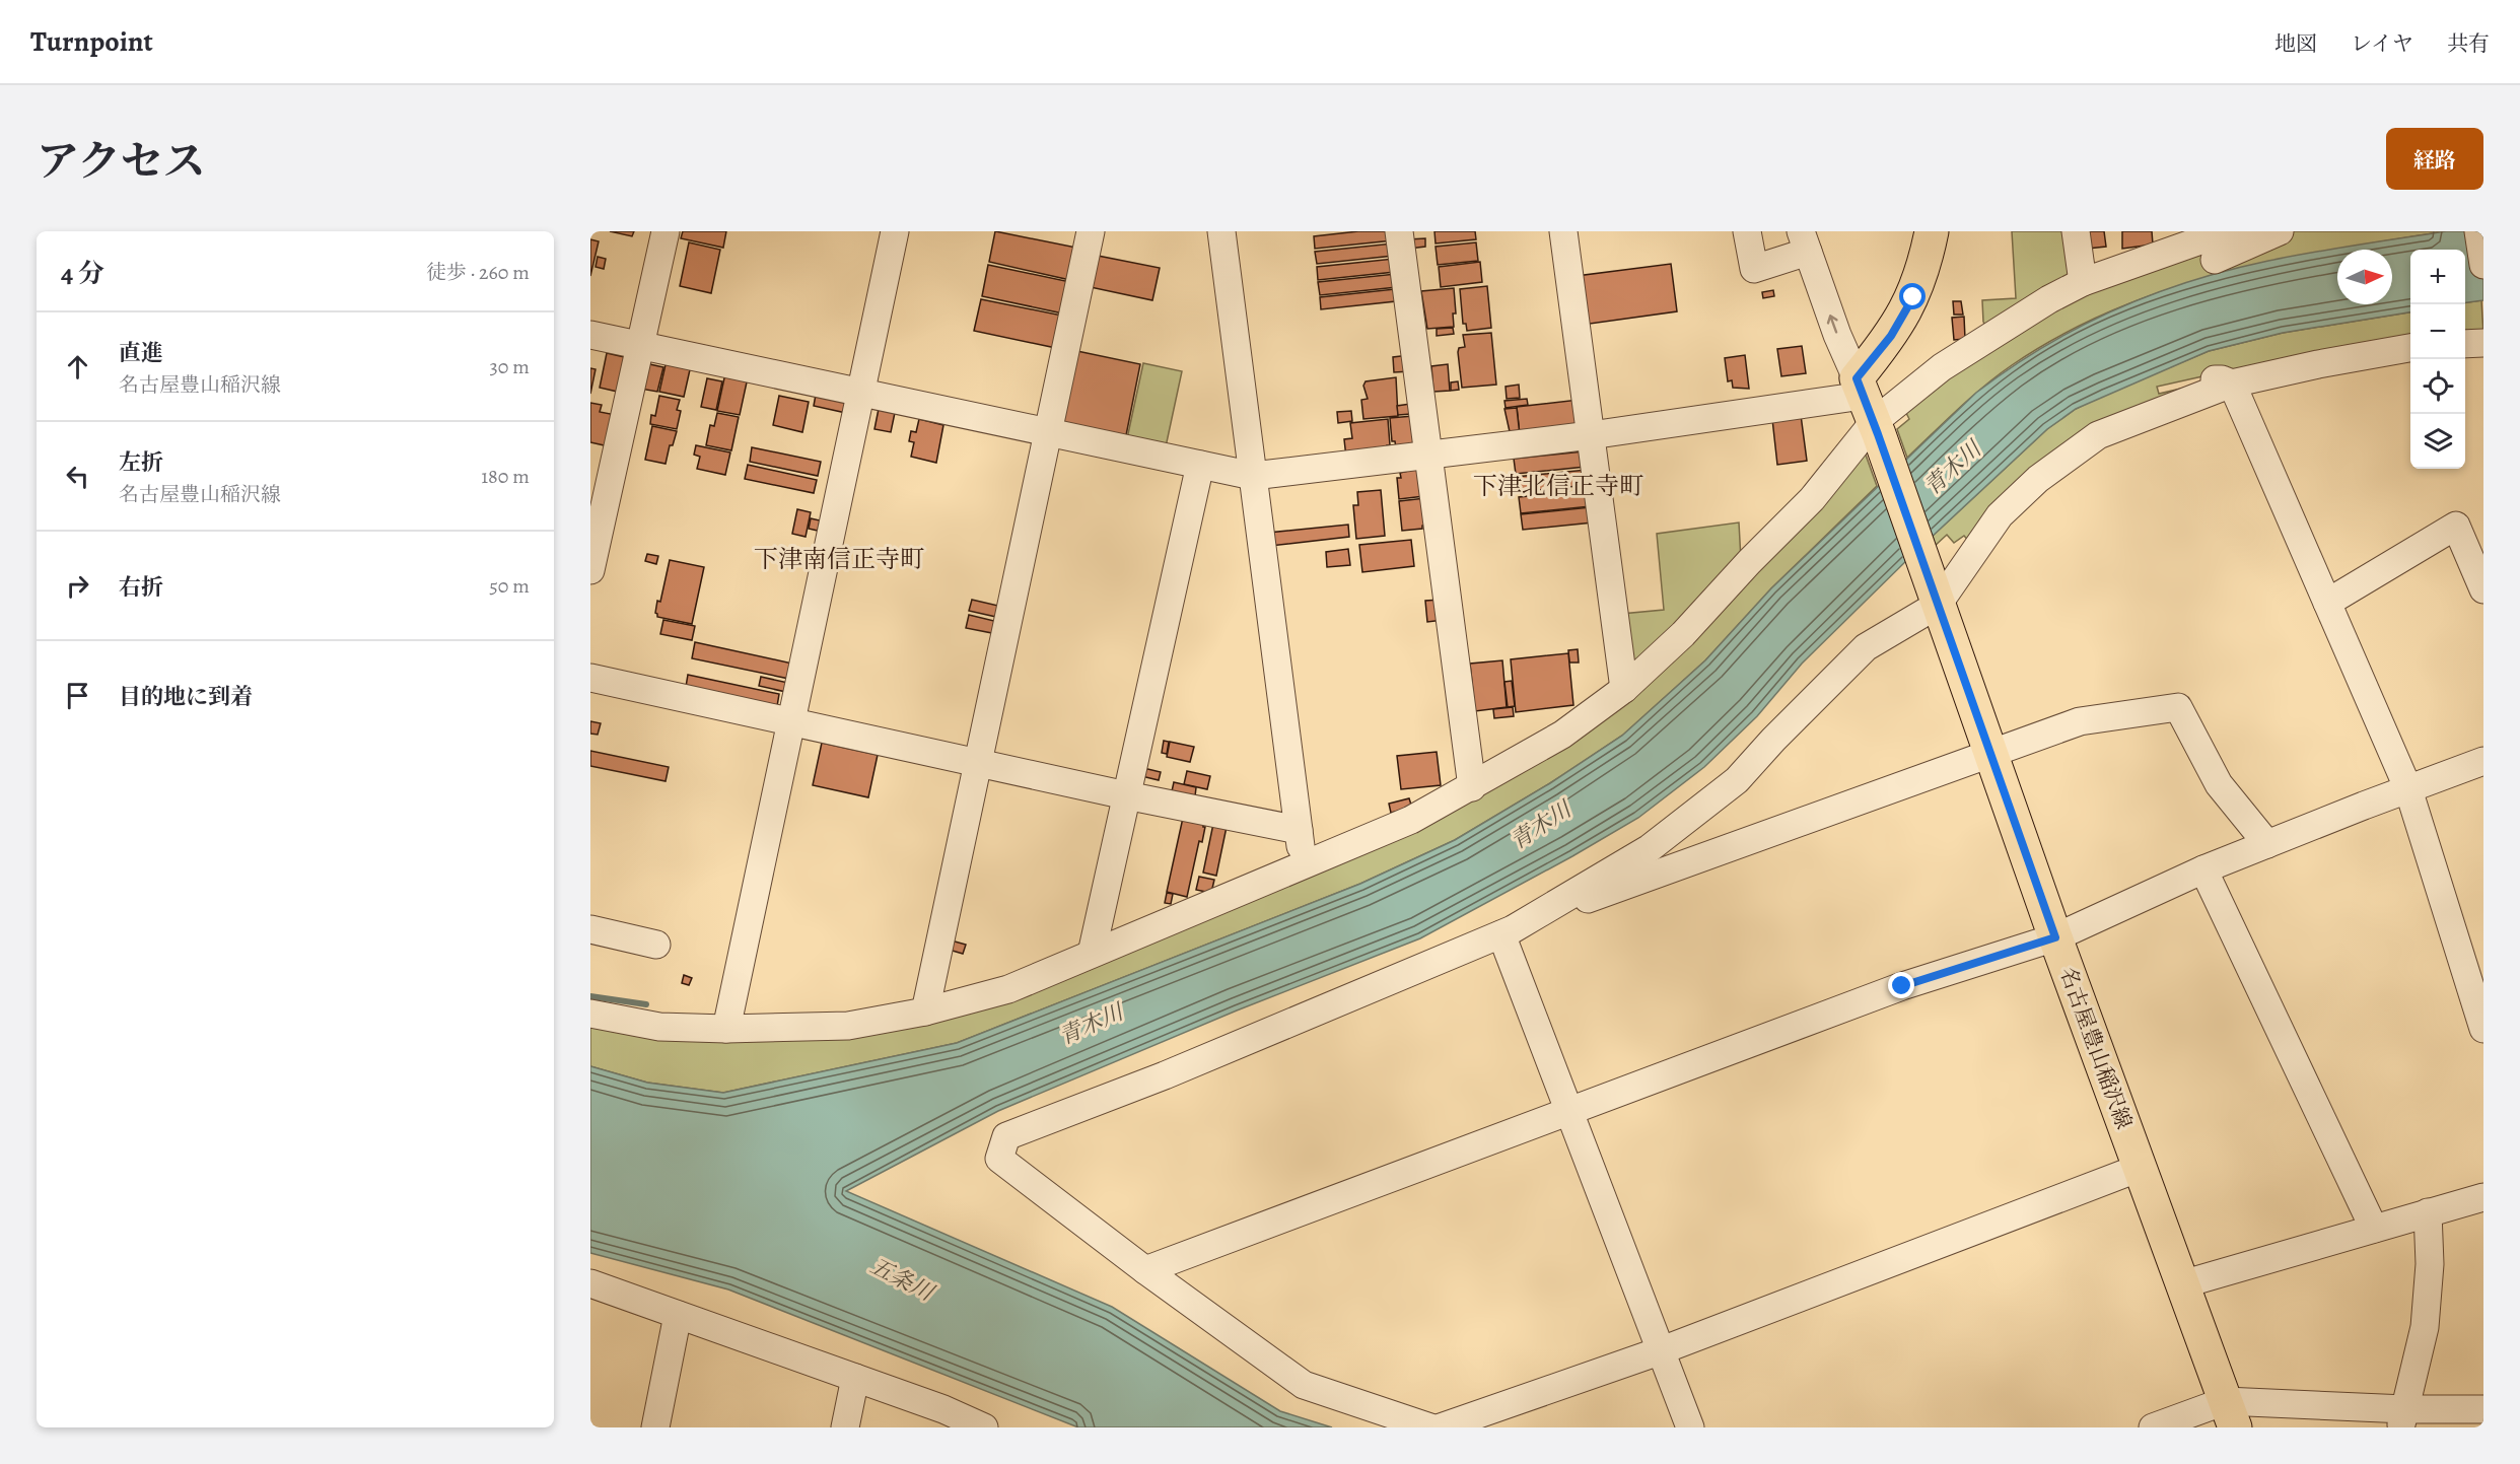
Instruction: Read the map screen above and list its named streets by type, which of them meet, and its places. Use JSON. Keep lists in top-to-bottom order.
{
  "streets": {
    "main road": ["名古屋豊山稲沢線"]
  },
  "districts": ["下津北信正寺町", "下津南信正寺町"],
  "water": ["青木川", "五条川"],
  "north": "right",
  "page": {
    "header": "Turnpoint",
    "nav": ["地図", "レイヤ", "共有"],
    "title": "アクセス",
    "buttons": "経路",
    "heading": ["4 分", "徒歩 · 260 m"],
    "map_buttons": ["+", "−"],
    "list": [
      ["直進", "名古屋豊山稲沢線", "30 m"],
      ["左折", "名古屋豊山稲沢線", "180 m"],
      ["右折", "50 m"],
      "目的地に到着"
    ]
  }
}
